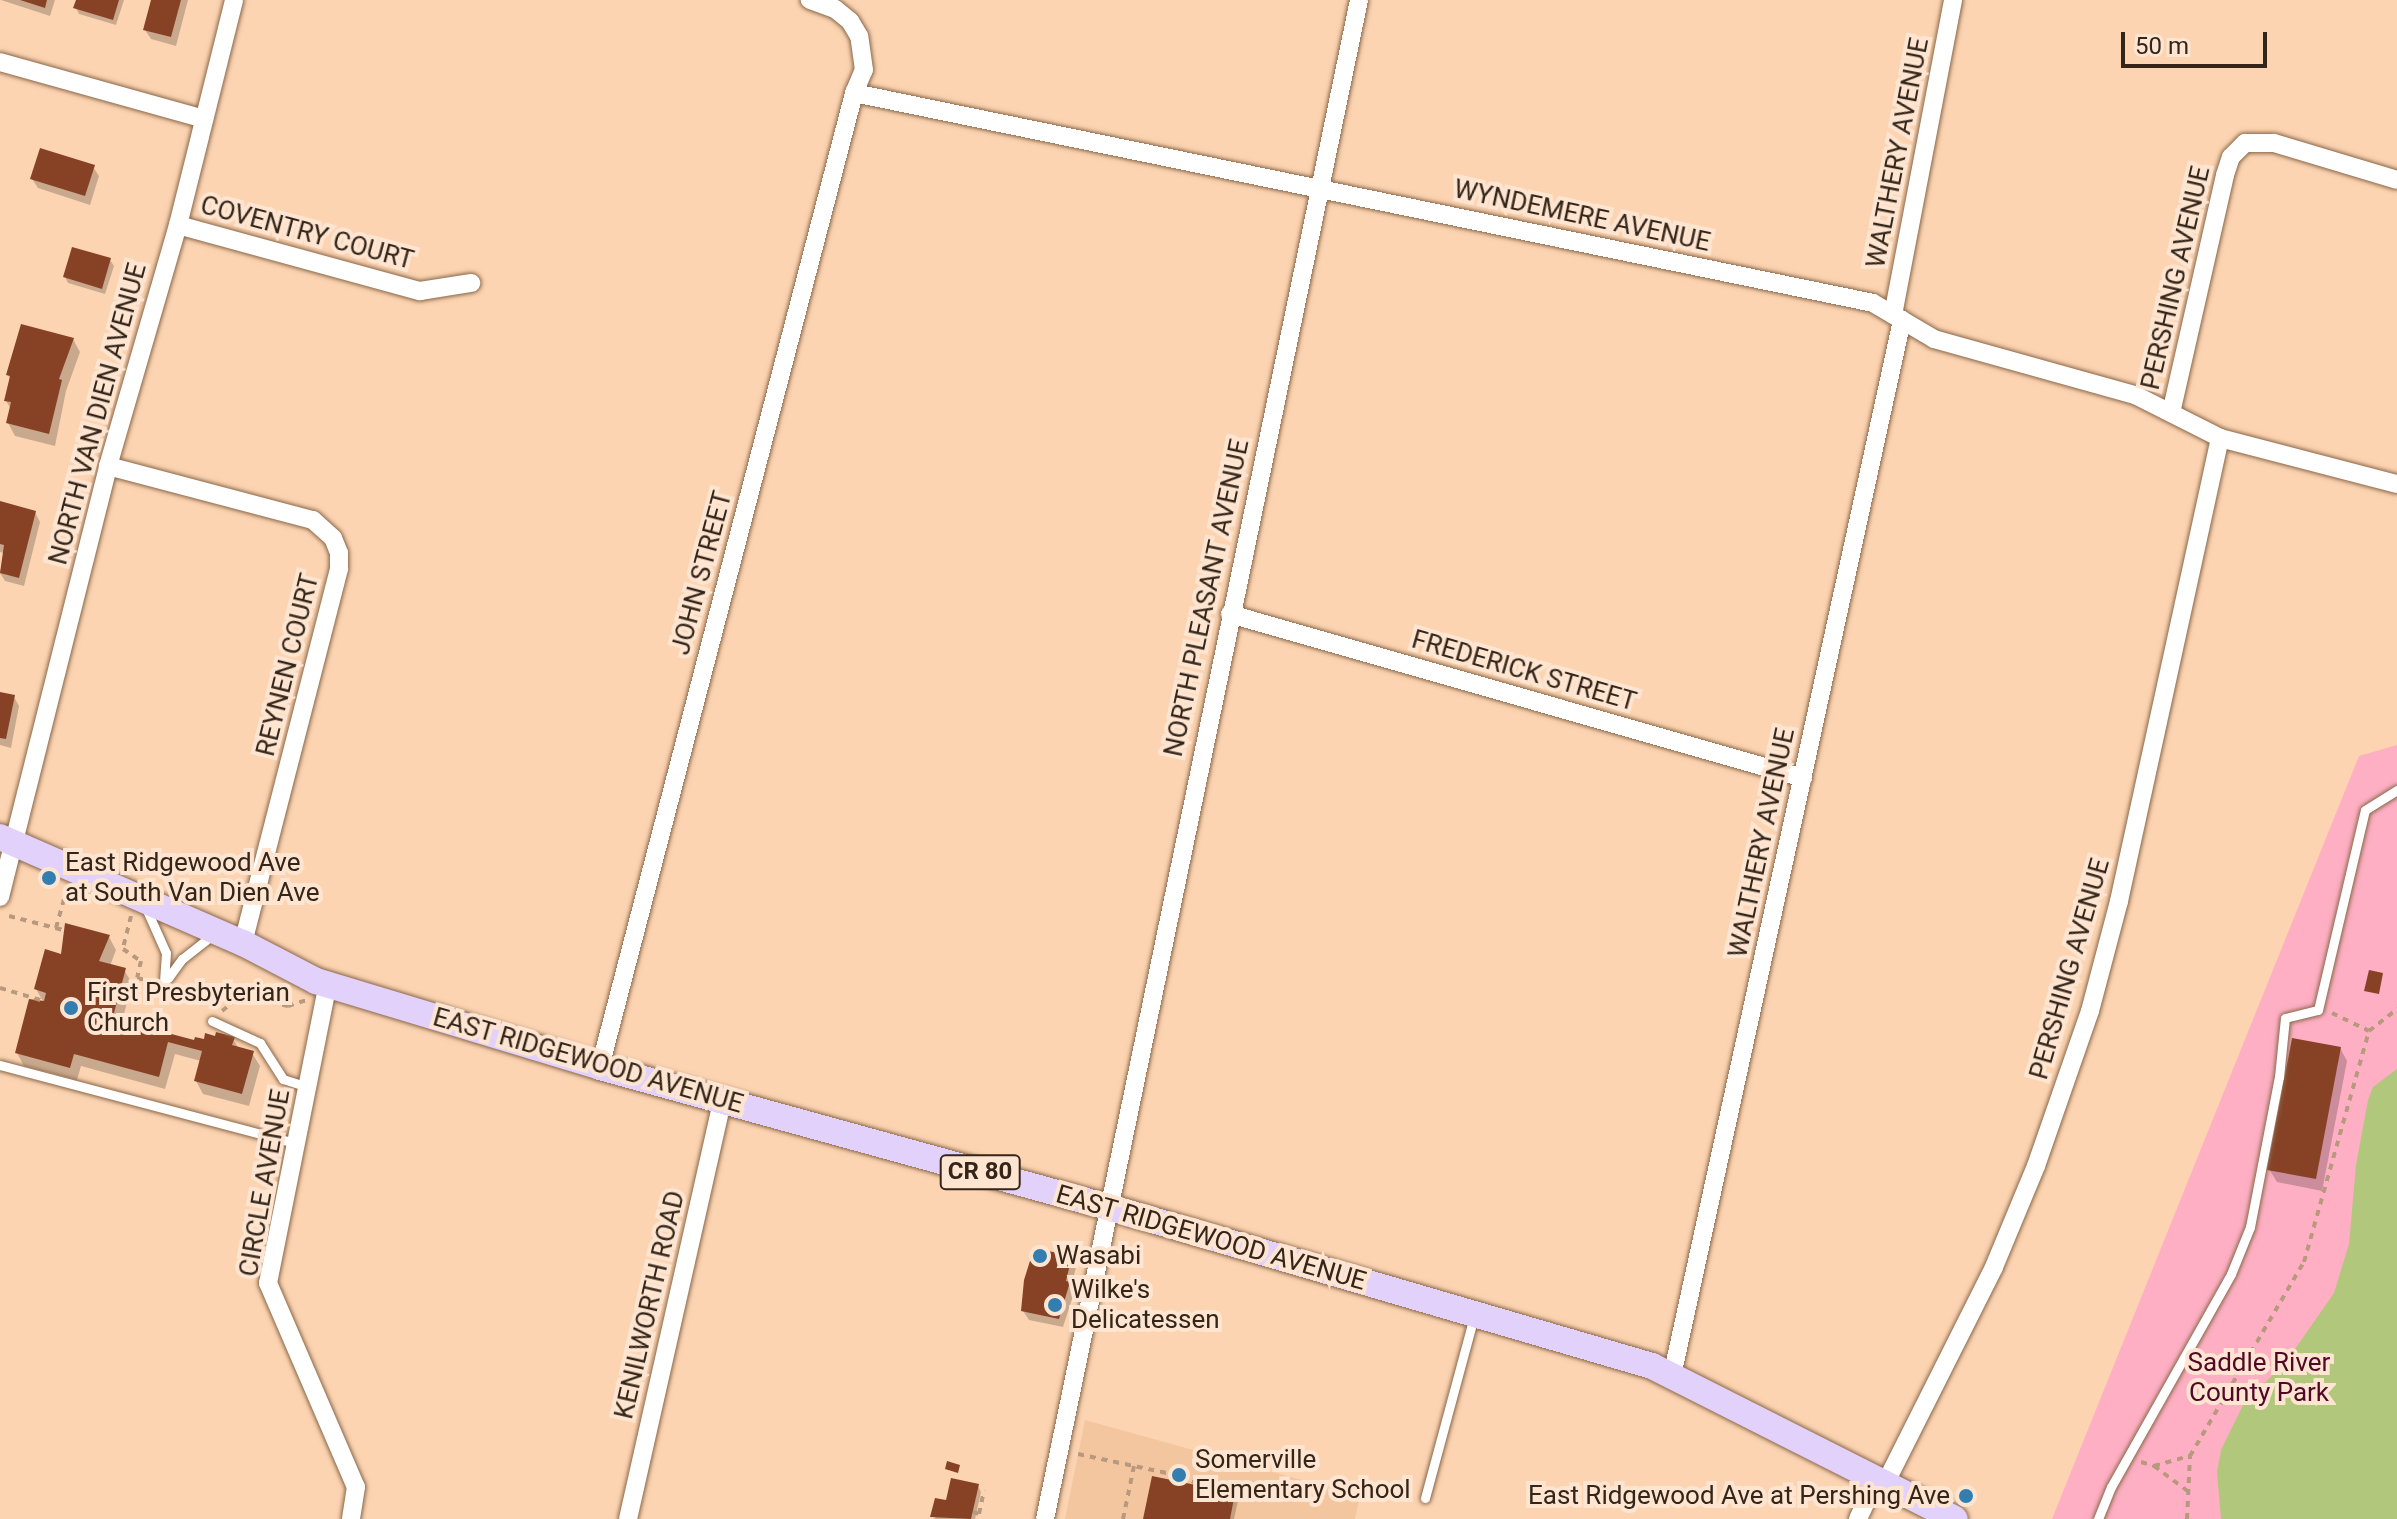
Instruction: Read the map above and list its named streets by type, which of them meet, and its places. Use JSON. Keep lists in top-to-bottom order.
{
  "streets": {
    "main road": ["EAST RIDGEWOOD AVENUE", "CR 80"],
    "street": [
      "WALTHERY AVENUE",
      "WYNDEMERE AVENUE",
      "COVENTRY COURT",
      "PERSHING AVENUE",
      "NORTH VAN DIEN AVENUE",
      "JOHN STREET",
      "NORTH PLEASANT AVENUE",
      "REYNEN COURT",
      "FREDERICK STREET",
      "CIRCLE AVENUE",
      "KENILWORTH ROAD"
    ]
  },
  "crossings": [
    ["WALTHERY AVENUE", "WYNDEMERE AVENUE"],
    ["WALTHERY AVENUE", "FREDERICK STREET"],
    ["WALTHERY AVENUE", "EAST RIDGEWOOD AVENUE"],
    ["WYNDEMERE AVENUE", "PERSHING AVENUE"],
    ["WYNDEMERE AVENUE", "JOHN STREET"],
    ["WYNDEMERE AVENUE", "NORTH PLEASANT AVENUE"],
    ["COVENTRY COURT", "NORTH VAN DIEN AVENUE"],
    ["PERSHING AVENUE", "EAST RIDGEWOOD AVENUE"],
    ["NORTH VAN DIEN AVENUE", "REYNEN COURT"],
    ["NORTH VAN DIEN AVENUE", "EAST RIDGEWOOD AVENUE"],
    ["JOHN STREET", "EAST RIDGEWOOD AVENUE"],
    ["NORTH PLEASANT AVENUE", "FREDERICK STREET"],
    ["NORTH PLEASANT AVENUE", "EAST RIDGEWOOD AVENUE"],
    ["REYNEN COURT", "EAST RIDGEWOOD AVENUE"],
    ["EAST RIDGEWOOD AVENUE", "CIRCLE AVENUE"],
    ["EAST RIDGEWOOD AVENUE", "KENILWORTH ROAD"]
  ],
  "parks": ["Saddle River County Park"],
  "places": [
    "East Ridgewood Ave at South Van Dien Ave",
    "First Presbyterian Church",
    "Wasabi",
    "Wilke's Delicatessen",
    "Somerville Elementary School",
    "East Ridgewood Ave at Pershing Ave"
  ],
  "scale_bar": "50 m"
}
